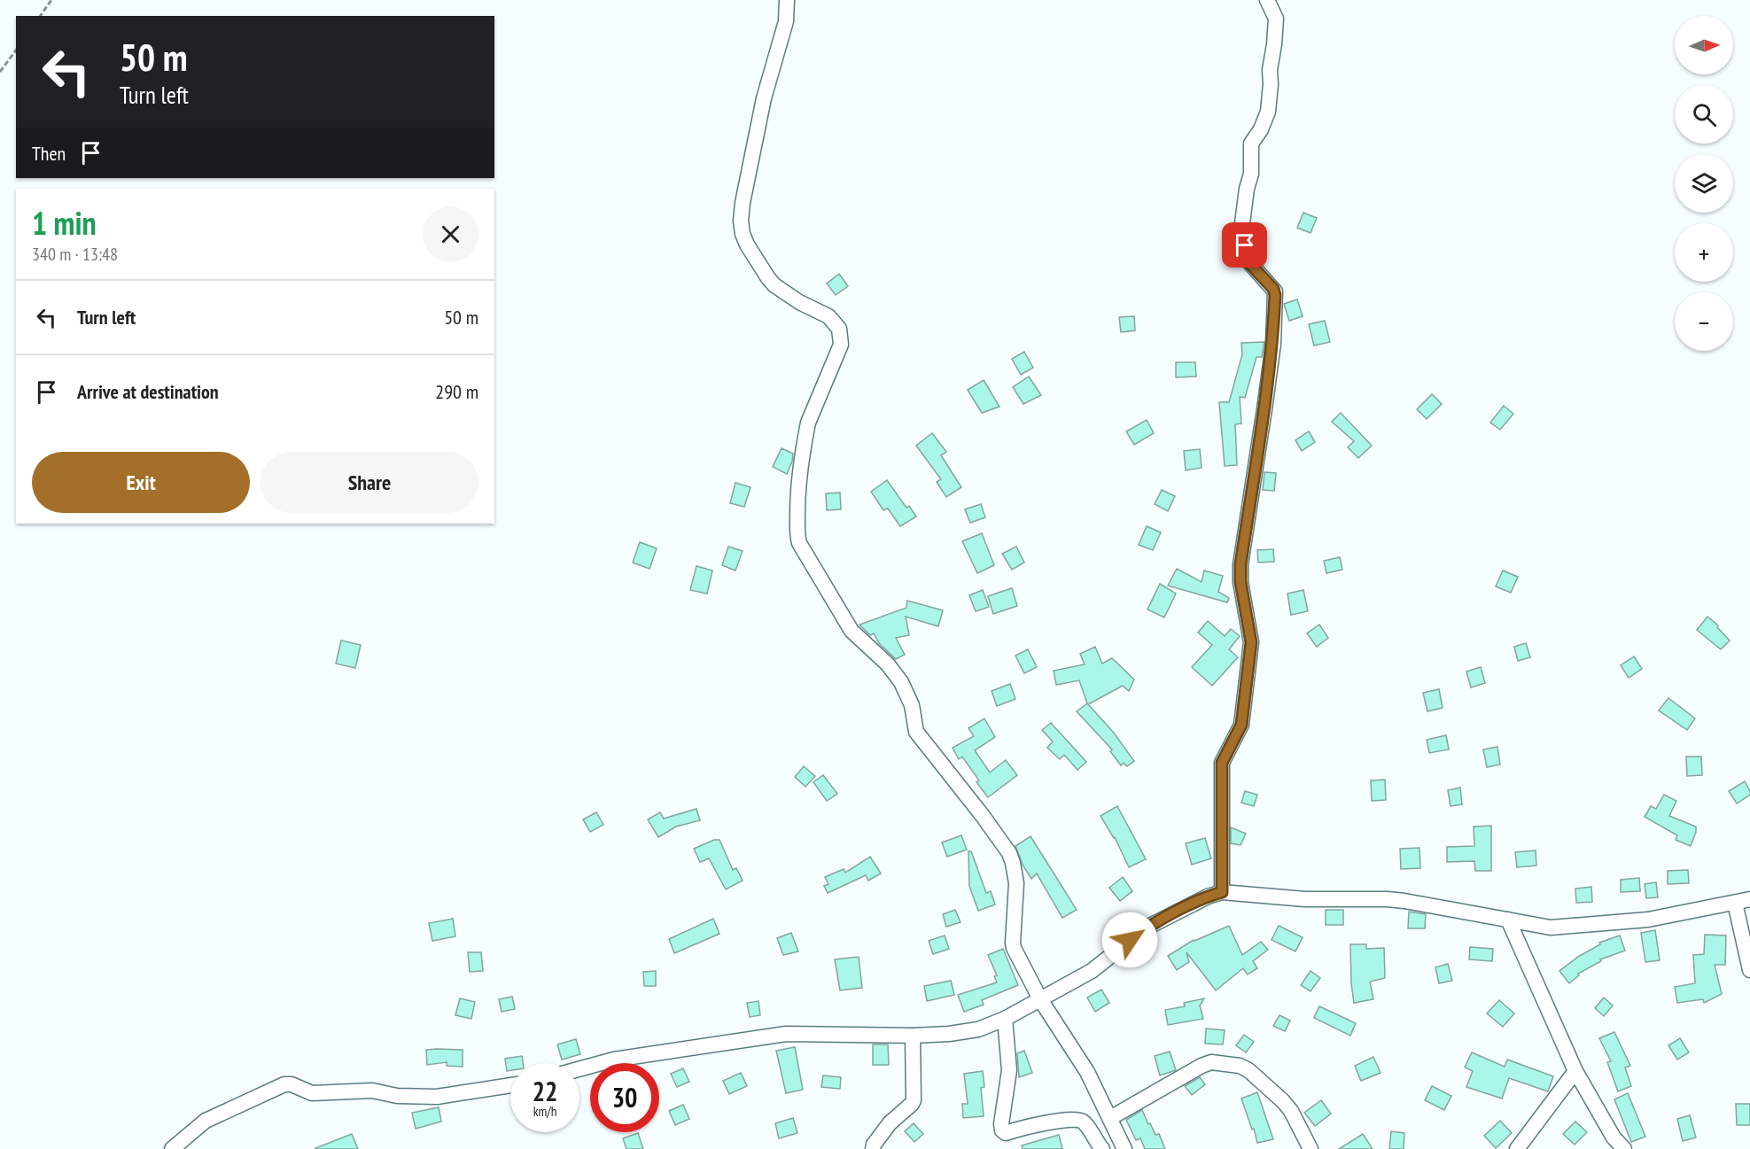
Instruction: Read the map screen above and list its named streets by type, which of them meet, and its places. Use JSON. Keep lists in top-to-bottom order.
{
  "north": "right",
  "page": {
    "map_buttons": ["+", "−"],
    "turn": ["50 m", "Turn left"],
    "then": "Then",
    "heading": ["1 min", "340 m · 13:48"],
    "list": [
      {
        "name": "Turn left",
        "value": "50 m"
      },
      {
        "name": "Arrive at destination",
        "value": "290 m"
      }
    ],
    "buttons": ["Exit", "Share"],
    "speed": "22 km/h",
    "limit": "30"
  }
}
